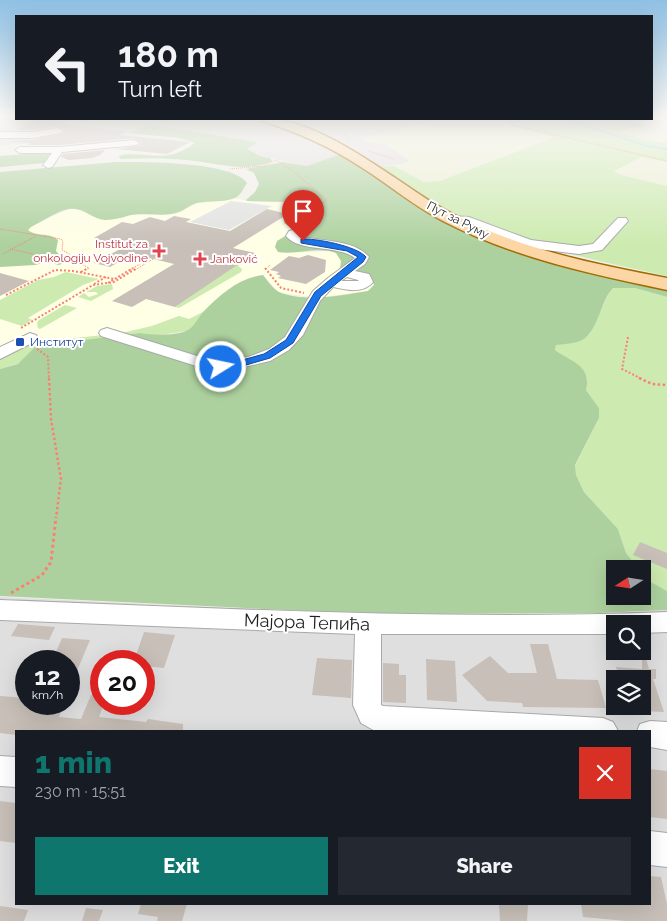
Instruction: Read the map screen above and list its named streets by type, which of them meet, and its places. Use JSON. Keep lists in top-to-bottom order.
{
  "streets": {
    "main road": ["Пут за Руму"],
    "street": ["Мајора Тепића"]
  },
  "places": {
    "health": ["Institut za onkologiju Vojvodine", "Janković"],
    "transit": ["Институт"]
  },
  "north": "left",
  "page": {
    "turn": ["180 m", "Turn left"],
    "speed": "12 km/h",
    "limit": "20",
    "heading": ["1 min", "230 m · 15:51"],
    "buttons": ["Exit", "Share"]
  }
}
